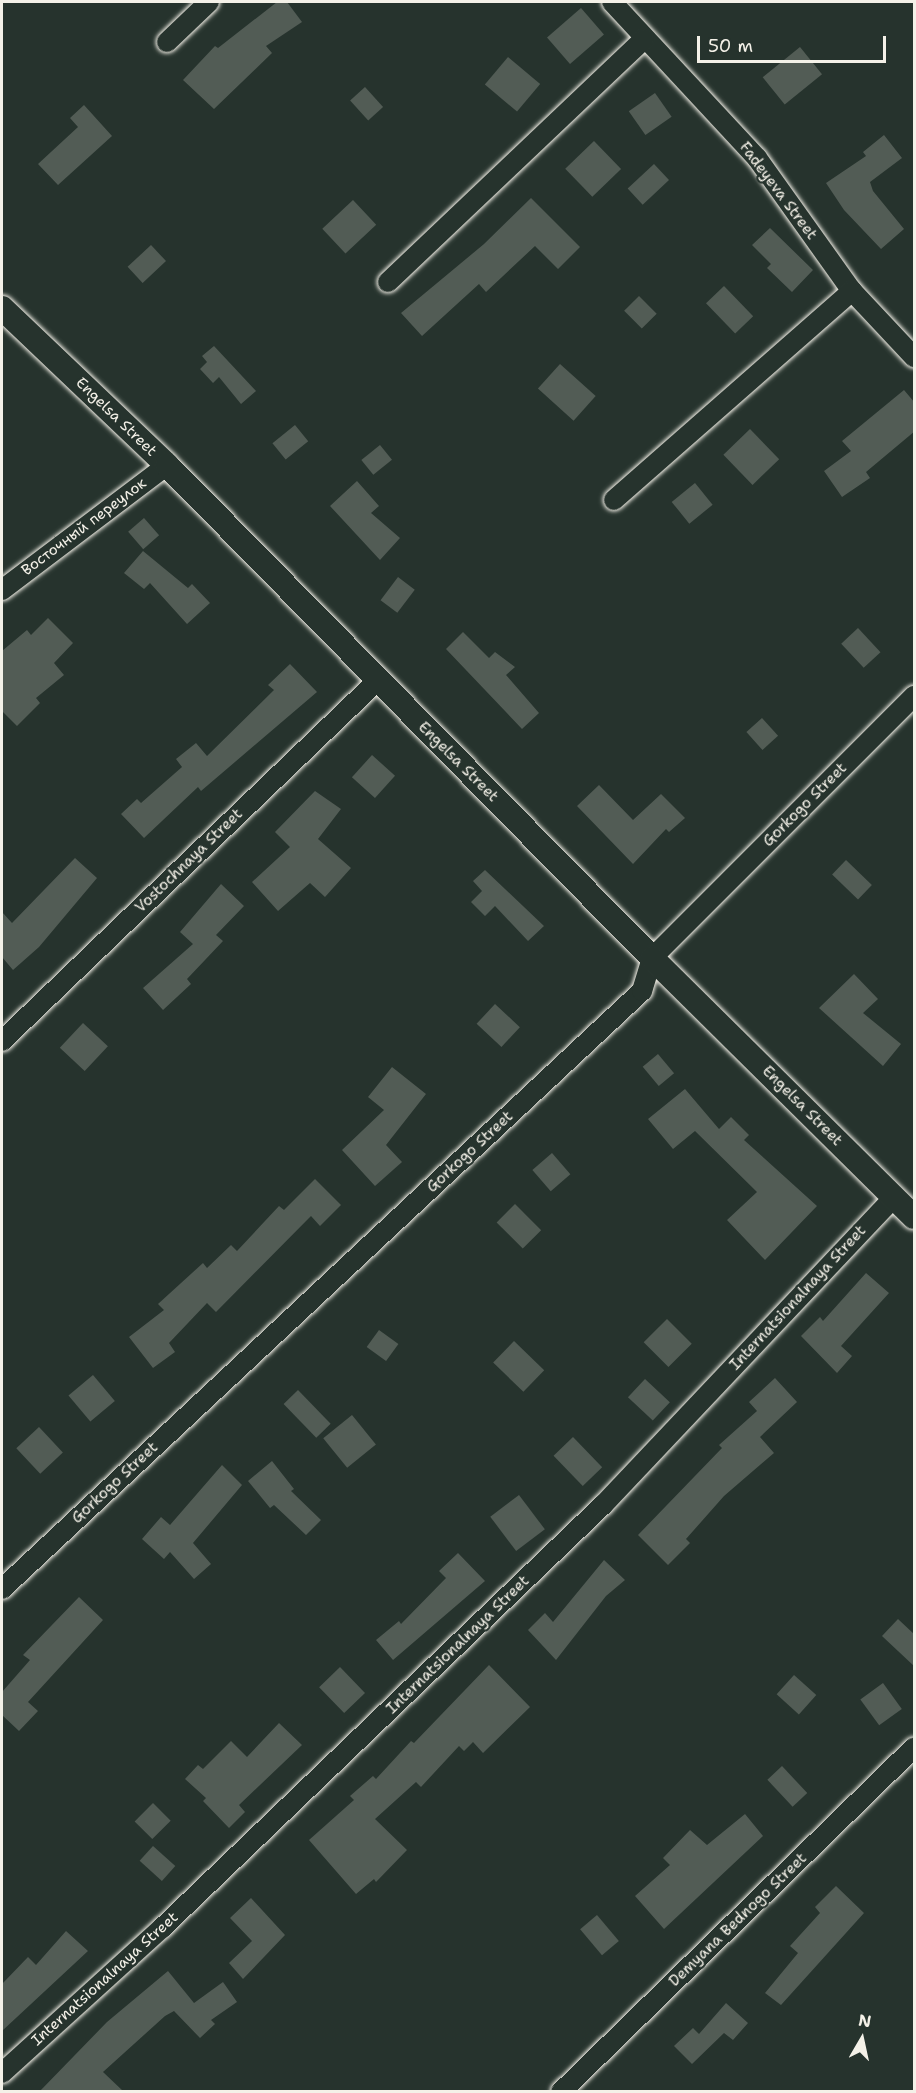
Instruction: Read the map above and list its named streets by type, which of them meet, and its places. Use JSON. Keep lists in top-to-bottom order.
{
  "streets": {
    "street": [
      "Fadeyeva Street",
      "Engelsa Street",
      "Восточный переулок",
      "Gorkogo Street",
      "Vostochnaya Street",
      "Internatsionalnaya Street",
      "Demyana Bednogo Street"
    ]
  },
  "crossings": [
    ["Engelsa Street", "Восточный переулок"],
    ["Engelsa Street", "Gorkogo Street"],
    ["Engelsa Street", "Vostochnaya Street"],
    ["Engelsa Street", "Internatsionalnaya Street"]
  ],
  "scale_bar": "50 m",
  "north": "top"
}
